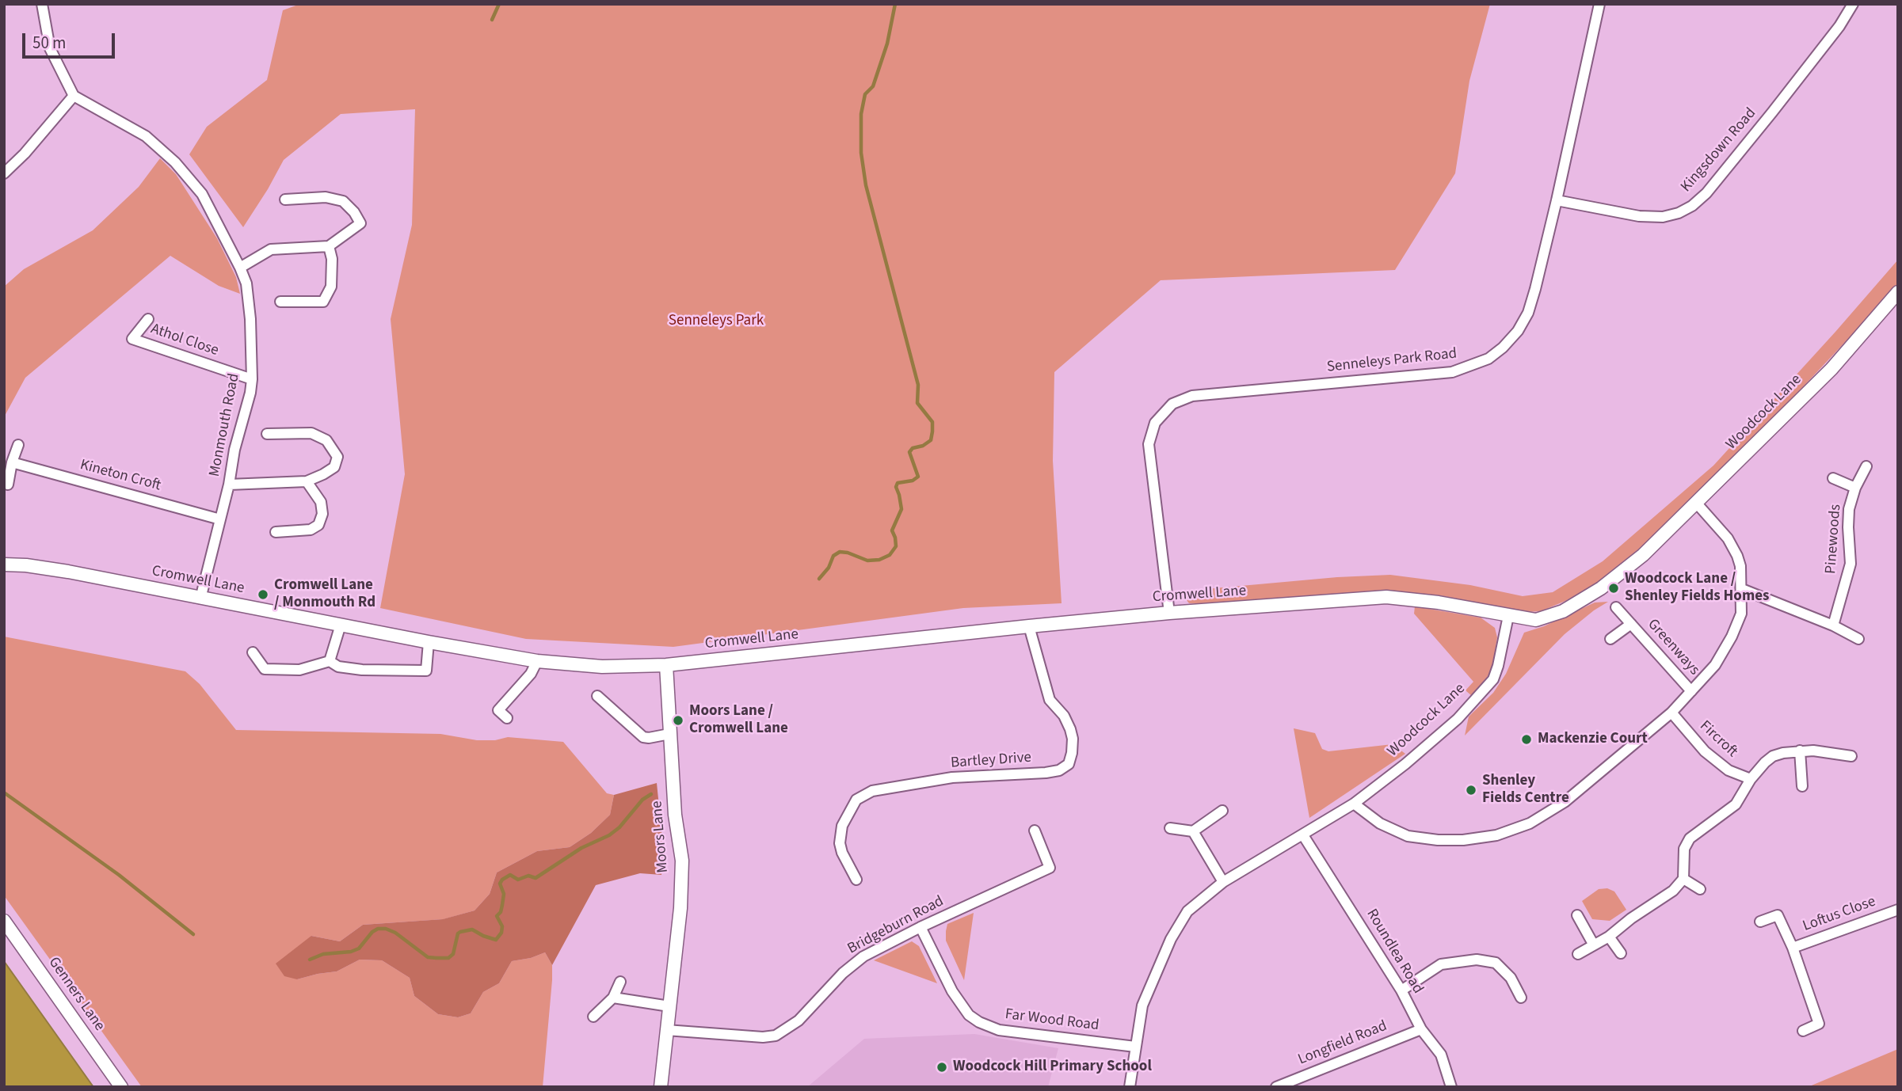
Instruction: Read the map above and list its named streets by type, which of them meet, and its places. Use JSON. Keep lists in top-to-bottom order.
{
  "streets": {
    "street": [
      "Kingsdown Road",
      "Athol Close",
      "Senneleys Park Road",
      "Woodcock Lane",
      "Monmouth Road",
      "Kineton Croft",
      "Pinewoods",
      "Cromwell Lane",
      "Greenways",
      "Fircroft",
      "Bartley Drive",
      "Moors Lane",
      "Loftus Close",
      "Bridgeburn Road",
      "Roundlea Road",
      "Genners Lane",
      "Far Wood Road",
      "Longfield Road"
    ]
  },
  "crossings": [
    ["Kingsdown Road", "Senneleys Park Road"],
    ["Athol Close", "Monmouth Road"],
    ["Senneleys Park Road", "Cromwell Lane"],
    ["Woodcock Lane", "Cromwell Lane"],
    ["Woodcock Lane", "Roundlea Road"],
    ["Woodcock Lane", "Far Wood Road"],
    ["Monmouth Road", "Kineton Croft"],
    ["Monmouth Road", "Cromwell Lane"],
    ["Cromwell Lane", "Bartley Drive"],
    ["Cromwell Lane", "Moors Lane"],
    ["Moors Lane", "Bridgeburn Road"],
    ["Bridgeburn Road", "Far Wood Road"],
    ["Roundlea Road", "Longfield Road"]
  ],
  "parks": ["Senneleys Park"],
  "places": [
    "Woodcock Lane / Shenley Fields Homes",
    "Cromwell Lane / Monmouth Rd",
    "Moors Lane / Cromwell Lane",
    "Mackenzie Court",
    "Shenley Fields Centre",
    "Woodcock Hill Primary School"
  ],
  "scale_bar": "50 m"
}
